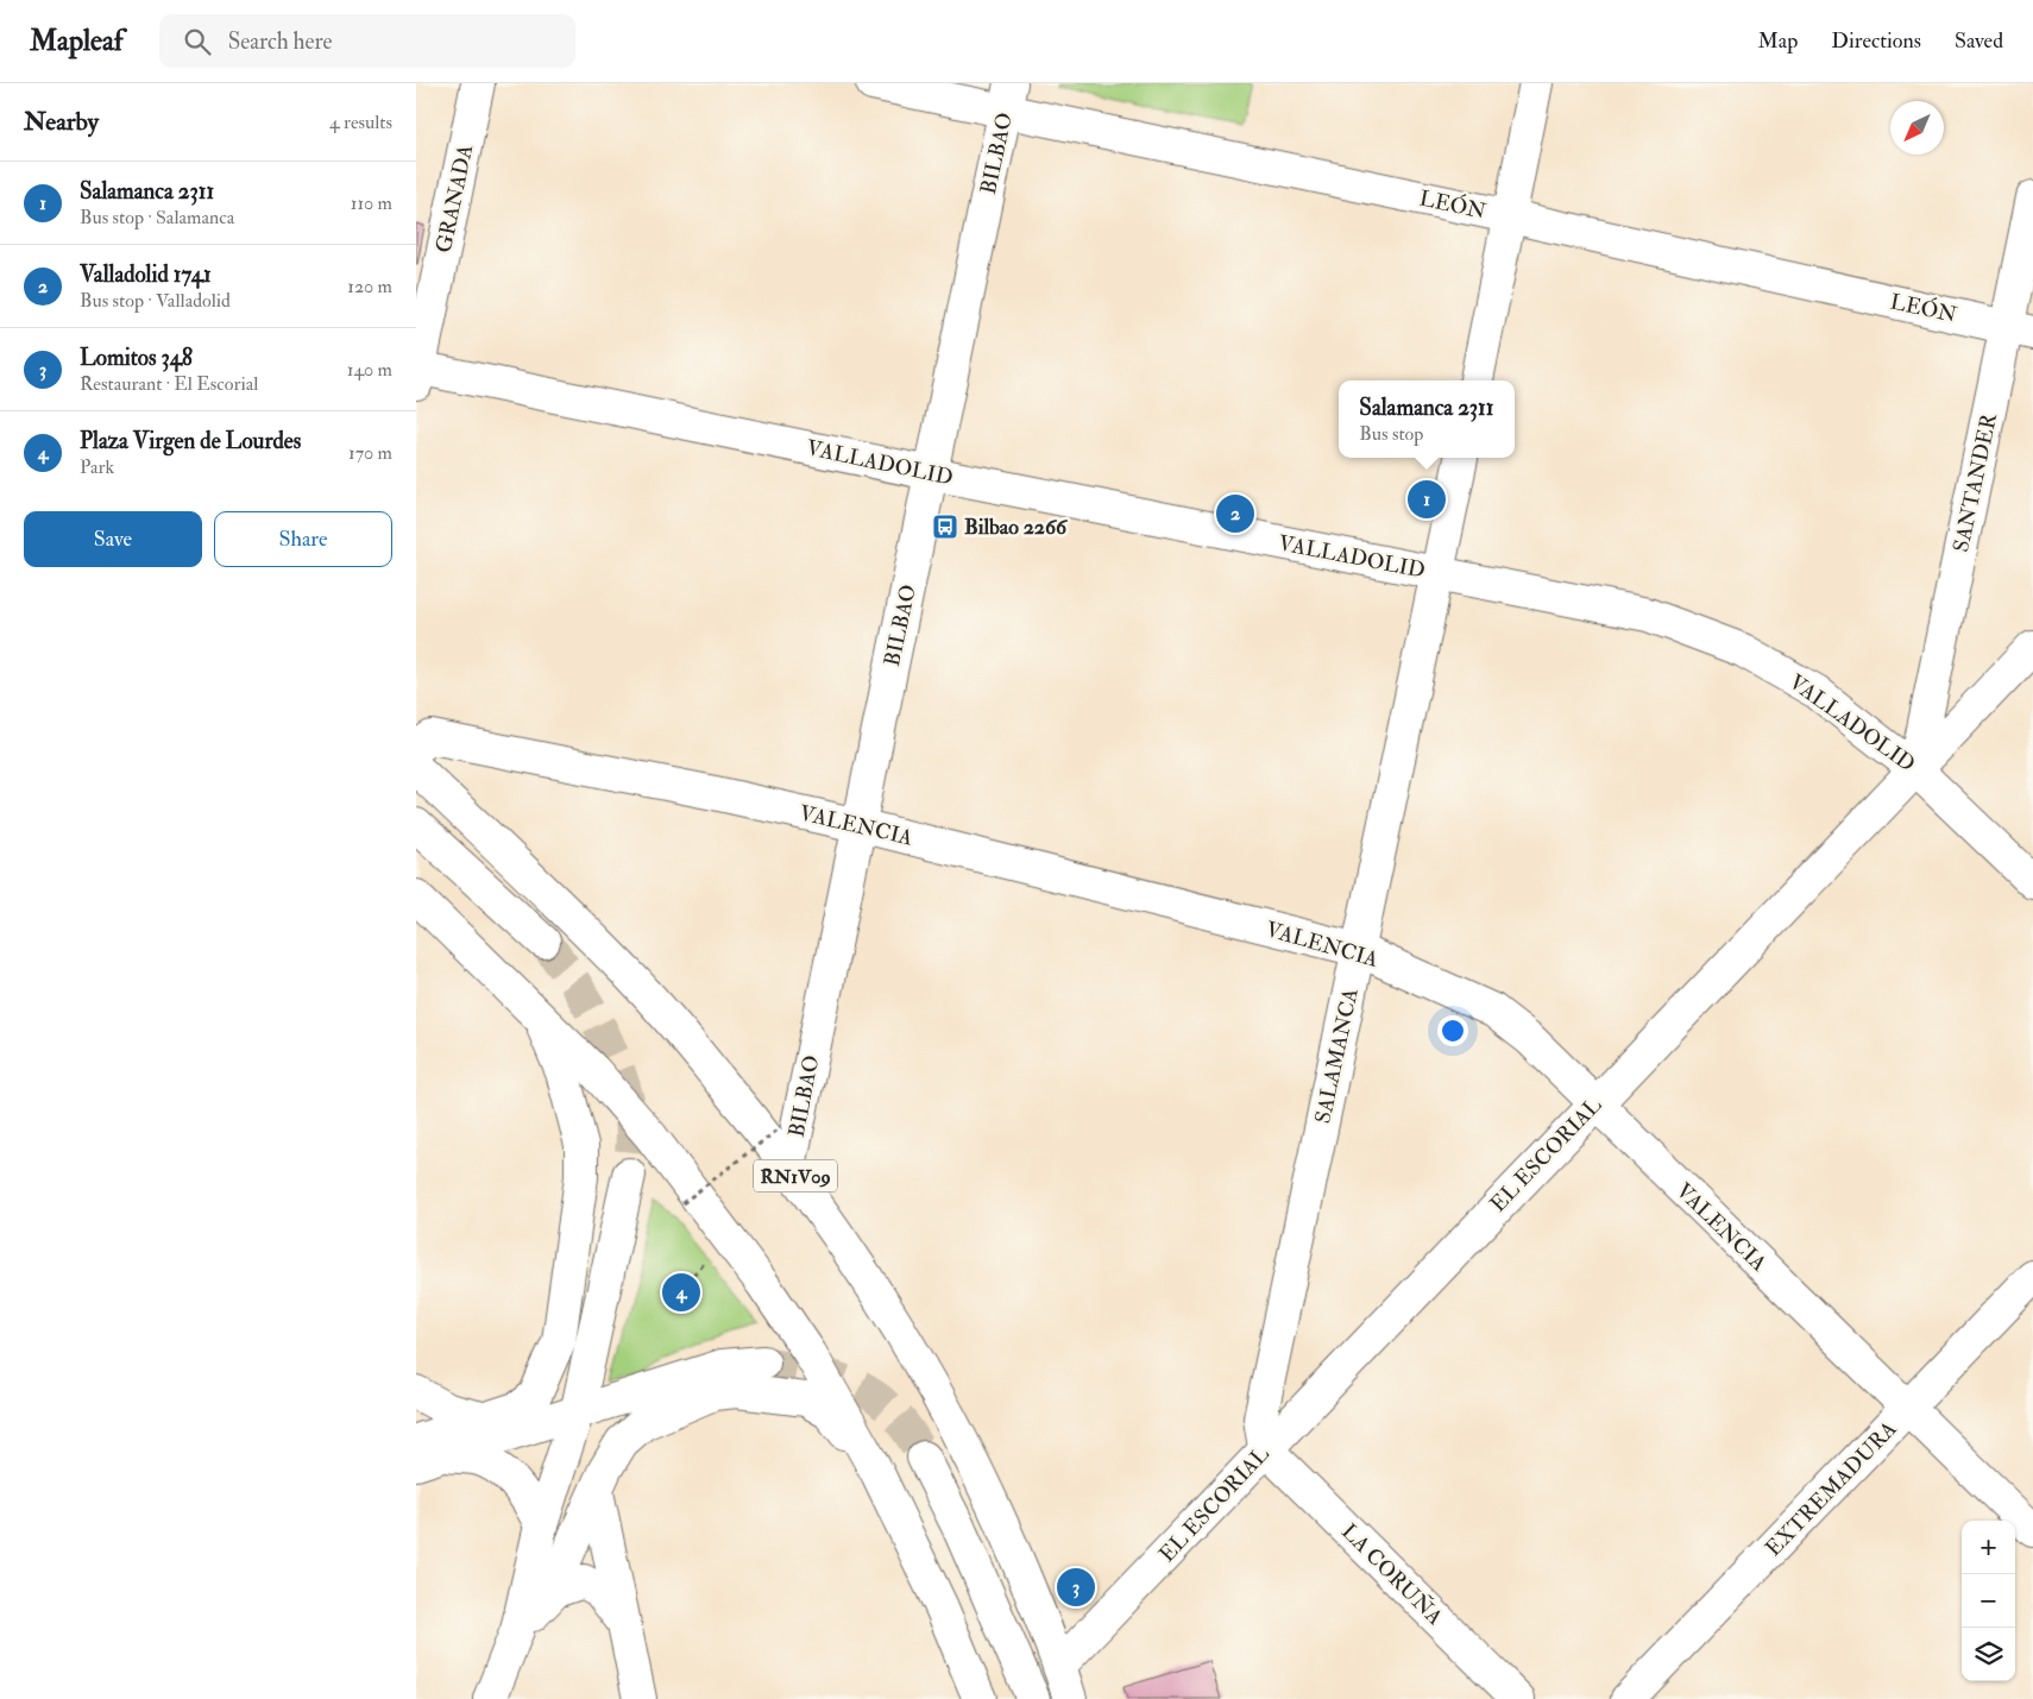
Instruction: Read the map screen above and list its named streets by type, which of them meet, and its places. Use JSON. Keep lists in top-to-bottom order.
{
  "streets": {
    "street": [
      "BILBAO",
      "GRANADA",
      "LEÓN",
      "VALLADOLID",
      "SANTANDER",
      "VALENCIA",
      "SALAMANCA",
      "EL ESCORIAL",
      "RN1V09",
      "EXTREMADURA",
      "LA CORUÑA"
    ]
  },
  "crossings": [
    ["BILBAO", "LEÓN"],
    ["BILBAO", "VALLADOLID"],
    ["BILBAO", "VALENCIA"],
    ["BILBAO", "RN1V09"],
    ["GRANADA", "VALLADOLID"],
    ["LEÓN", "SANTANDER"],
    ["VALLADOLID", "SANTANDER"],
    ["VALLADOLID", "SALAMANCA"],
    ["VALLADOLID", "EL ESCORIAL"],
    ["SANTANDER", "EL ESCORIAL"],
    ["VALENCIA", "SALAMANCA"],
    ["VALENCIA", "EL ESCORIAL"],
    ["VALENCIA", "EXTREMADURA"],
    ["SALAMANCA", "EL ESCORIAL"],
    ["SALAMANCA", "LA CORUÑA"],
    ["EL ESCORIAL", "RN1V09"],
    ["EL ESCORIAL", "LA CORUÑA"]
  ],
  "places": {
    "bus stop": ["Bilbao 2266"]
  },
  "north": "bottom left",
  "page": {
    "header": "Mapleaf",
    "search": "Search here",
    "nav": ["Map", "Directions", "Saved"],
    "heading": ["Nearby", "4 results"],
    "list": [
      {
        "mark": "1",
        "name": "Salamanca 2311",
        "note": "Bus stop · Salamanca",
        "value": "110 m"
      },
      {
        "mark": "2",
        "name": "Valladolid 1741",
        "note": "Bus stop · Valladolid",
        "value": "120 m"
      },
      {
        "mark": "3",
        "name": "Lomitos 348",
        "note": "Restaurant · El Escorial",
        "value": "140 m"
      },
      {
        "mark": "4",
        "name": "Plaza Virgen de Lourdes",
        "note": "Park",
        "value": "170 m"
      }
    ],
    "popup": ["Salamanca 2311", "Bus stop"],
    "pins": [
      "1",
      "2",
      "4",
      "3"
    ],
    "buttons": ["Save", "Share"],
    "map_buttons": ["+", "−"]
  }
}
